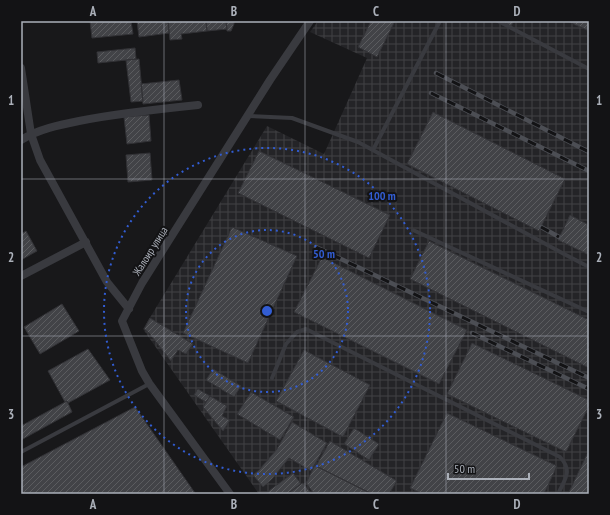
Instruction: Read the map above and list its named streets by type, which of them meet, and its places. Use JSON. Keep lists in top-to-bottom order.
{
  "streets": {
    "street": ["Жалоир улица"]
  },
  "scale_bar": "50 m",
  "grid": {
    "columns": [
      "A",
      "B",
      "C",
      "D"
    ],
    "rows": ["1", "2", "3"]
  },
  "rings": ["100 m", "50 m"]
}
